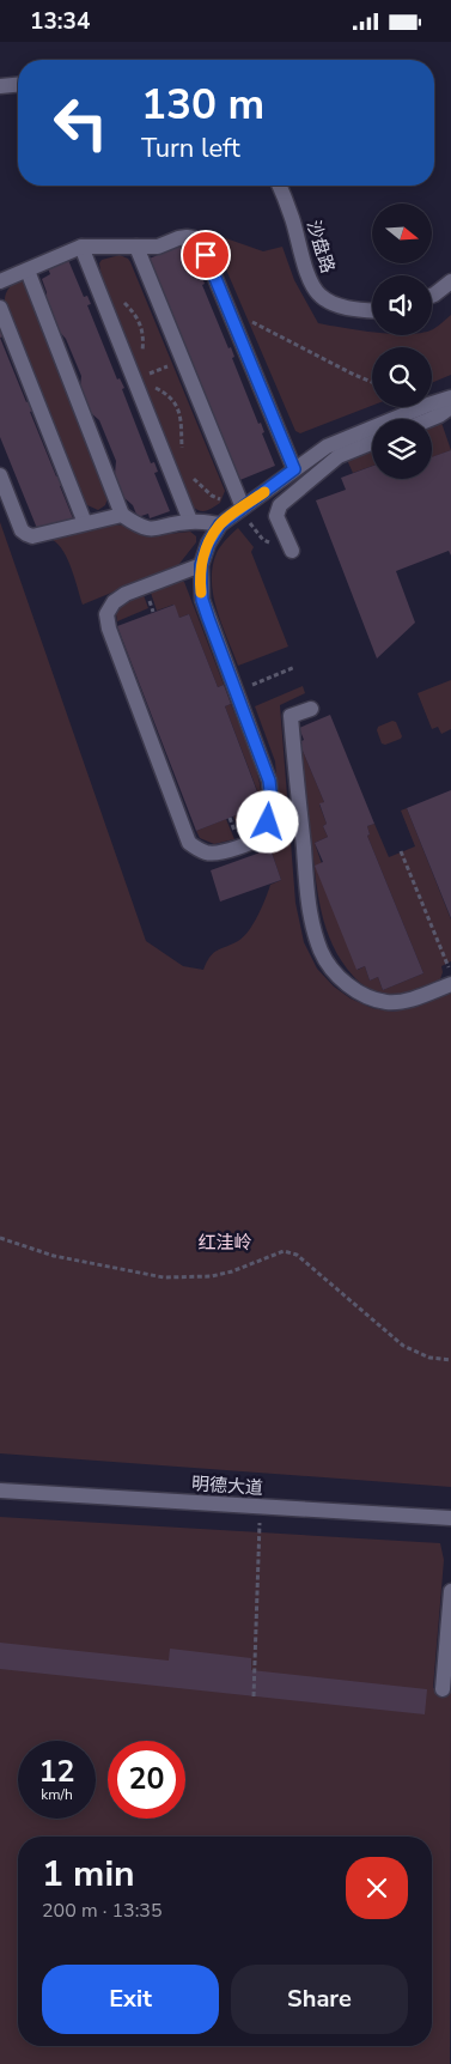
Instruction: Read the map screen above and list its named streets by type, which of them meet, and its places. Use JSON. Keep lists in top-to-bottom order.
{
  "streets": {
    "street": ["沙盘路", "明德大道"]
  },
  "parks": ["红洼岭"],
  "north": "right",
  "page": {
    "status": "13:34",
    "turn": ["130 m", "Turn left"],
    "speed": "12 km/h",
    "limit": "20",
    "heading": ["1 min", "200 m · 13:35"],
    "buttons": ["Exit", "Share"]
  }
}
